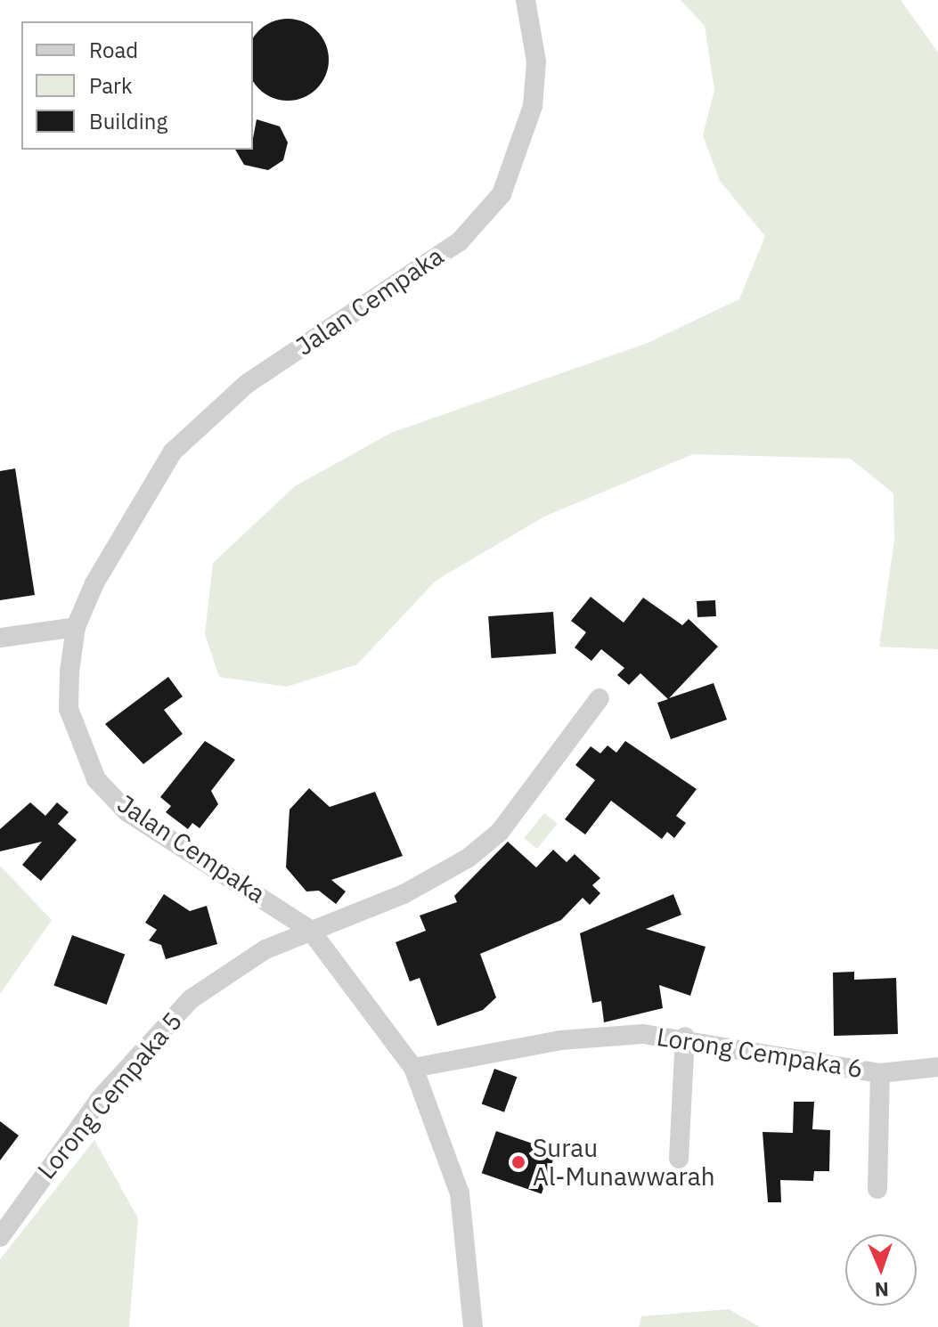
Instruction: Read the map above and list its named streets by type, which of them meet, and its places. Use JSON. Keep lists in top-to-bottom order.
{
  "streets": {
    "street": ["Jalan Cempaka", "Lorong Cempaka 6", "Lorong Cempaka 5"]
  },
  "crossings": [
    ["Jalan Cempaka", "Lorong Cempaka 6"],
    ["Jalan Cempaka", "Lorong Cempaka 5"]
  ],
  "places": ["Surau Al-Munawwarah"],
  "legend": ["Road", "Park", "Building"],
  "north": "bottom"
}
